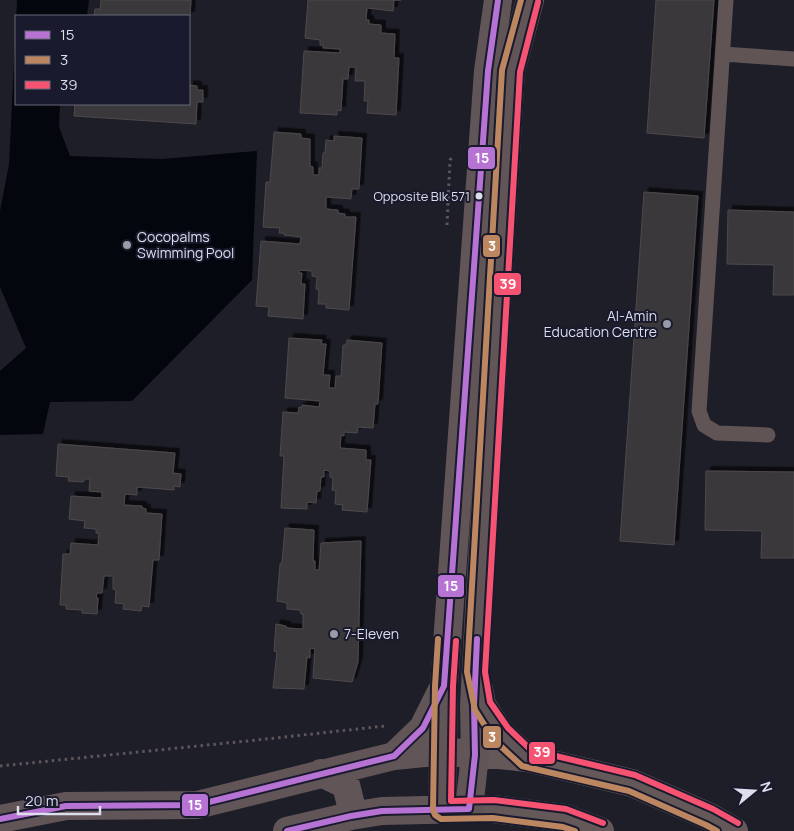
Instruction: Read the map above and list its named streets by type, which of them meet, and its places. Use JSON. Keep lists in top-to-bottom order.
{
  "places": [
    "Opposite Blk 571",
    "Cocopalms Swimming Pool",
    "Al-Amin Education Centre",
    "7-Eleven"
  ],
  "lines": ["transit line 15", "transit line 3", "transit line 39"],
  "legend": ["15", "3", "39"],
  "scale_bar": "20 m",
  "north": "right"
}
